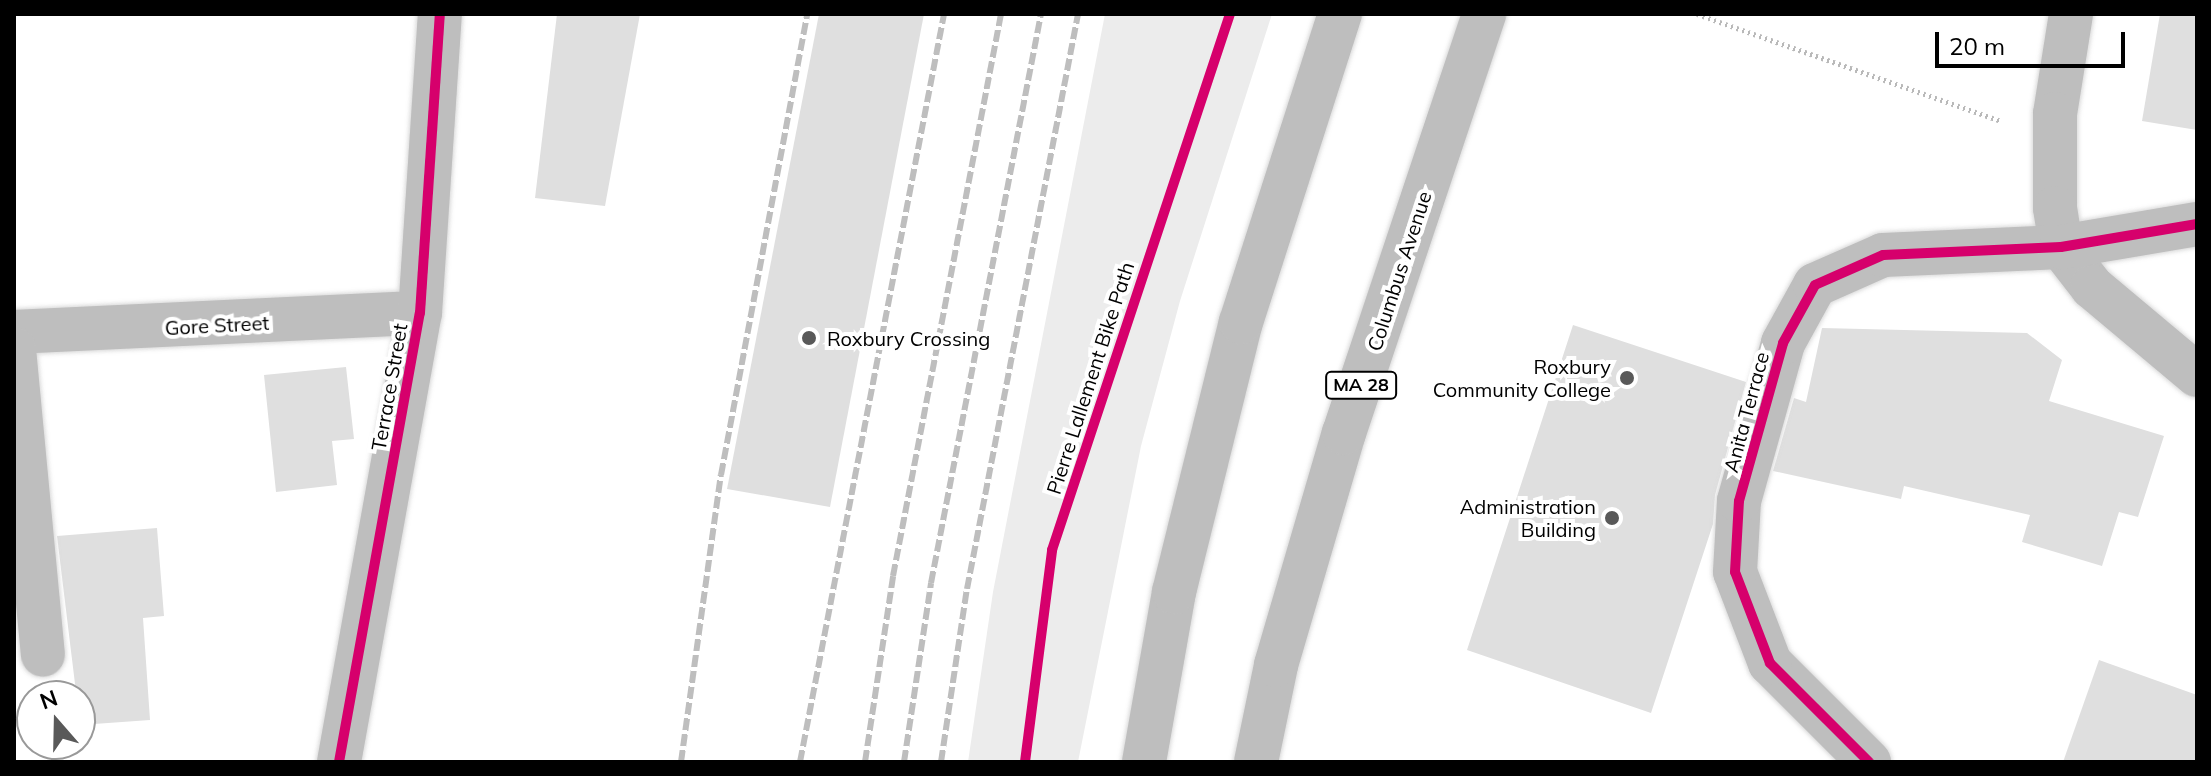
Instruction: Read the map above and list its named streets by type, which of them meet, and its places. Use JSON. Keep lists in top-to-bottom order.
{
  "streets": {
    "street": [
      "Columbus Avenue",
      "Gore Street",
      "MA 28",
      "Terrace Street",
      "Anita Terrace"
    ],
    "cycle path": ["Pierre Lallement Bike Path"]
  },
  "crossings": [
    ["Gore Street", "Terrace Street"]
  ],
  "places": ["Roxbury Crossing", "Roxbury Community College", "Administration Building"],
  "scale_bar": "20 m",
  "north": "top"
}
